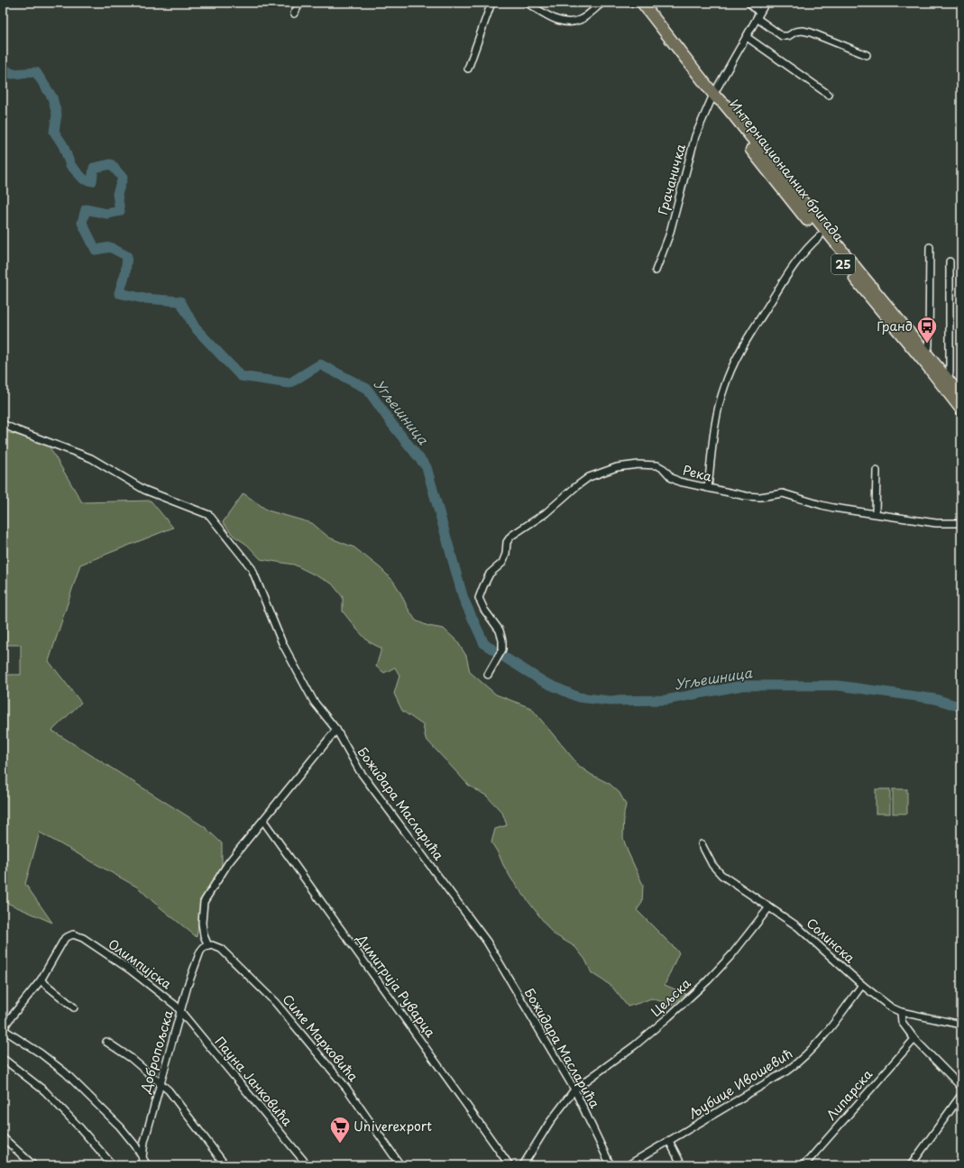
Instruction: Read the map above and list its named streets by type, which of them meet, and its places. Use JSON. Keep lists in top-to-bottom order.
{
  "streets": {
    "main road": ["Интернационалних бригада", "25"],
    "street": [
      "Грачаничка",
      "Река",
      "Божидара Масларића",
      "Солинска",
      "Олимпијска",
      "Димитрија Руварца",
      "Цељска",
      "Симе Марковића",
      "Добропољска",
      "Пауна Јанковића",
      "Љубице Ивошевић",
      "Липарска"
    ]
  },
  "crossings": [
    ["Интернационалних бригада", "Грачаничка"],
    ["Божидара Масларића", "Цељска"],
    ["Солинска", "Цељска"],
    ["Солинска", "Љубице Ивошевић"],
    ["Олимпијска", "Добропољска"],
    ["Олимпијска", "Пауна Јанковића"],
    ["Симе Марковића", "Добропољска"],
    ["Добропољска", "Пауна Јанковића"]
  ],
  "water": ["Угљешница"],
  "places": {
    "bus stop": ["Гранд"],
    "supermarket": ["Univerexport"]
  }
}
